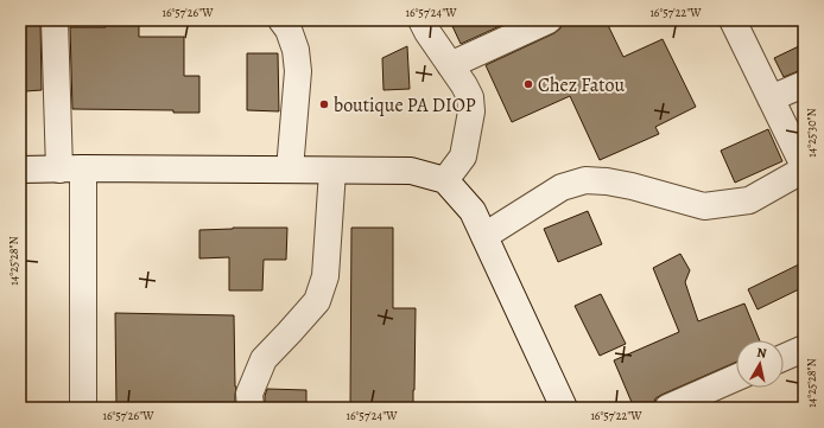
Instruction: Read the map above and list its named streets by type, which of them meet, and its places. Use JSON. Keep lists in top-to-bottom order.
{
  "places": ["Chez Fatou", "boutique PA DIOP"],
  "north": "top",
  "coordinates": [
    "16°57'26\"W",
    "16°57'24\"W",
    "16°57'22\"W",
    "14°25'30\"N",
    "14°25'28\"N"
  ]
}
